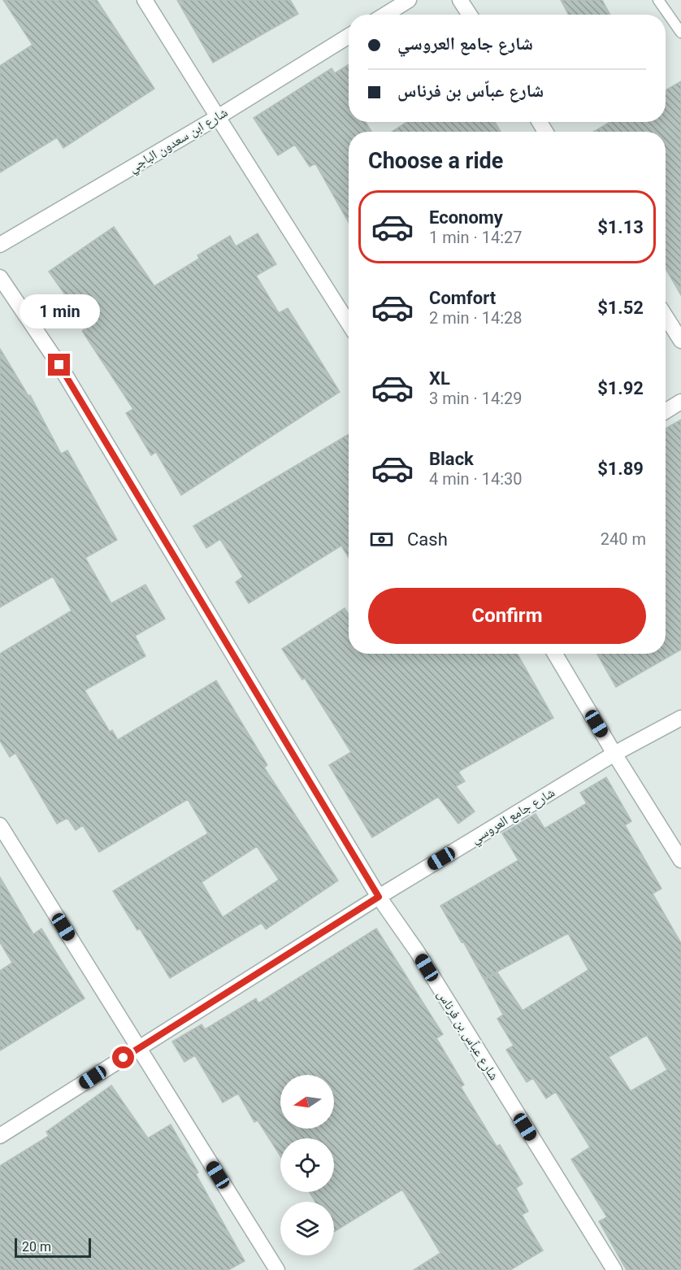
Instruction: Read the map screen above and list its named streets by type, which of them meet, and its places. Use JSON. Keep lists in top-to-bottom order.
{
  "streets": {
    "street": ["شارع ابن سعدون الباجي", "شارع جامع العروسي", "شارع عباّس بن فرناس"]
  },
  "crossings": [
    ["شارع جامع العروسي", "شارع عباّس بن فرناس"]
  ],
  "scale_bar": "20 m",
  "north": "left",
  "page": {
    "banner": ["شارع جامع العروسي", "شارع عباّس بن فرناس"],
    "heading": "Choose a ride",
    "list": [
      {
        "name": "Economy",
        "note": "1 min · 14:27",
        "value": "$1.13"
      },
      {
        "name": "Comfort",
        "note": "2 min · 14:28",
        "value": "$1.52"
      },
      {
        "name": "XL",
        "note": "3 min · 14:29",
        "value": "$1.92"
      },
      {
        "name": "Black",
        "note": "4 min · 14:30",
        "value": "$1.89"
      }
    ],
    "bubble": "1 min",
    "pay": ["Cash", "240 m"],
    "buttons": "Confirm",
    "scale": "20 m"
  }
}
